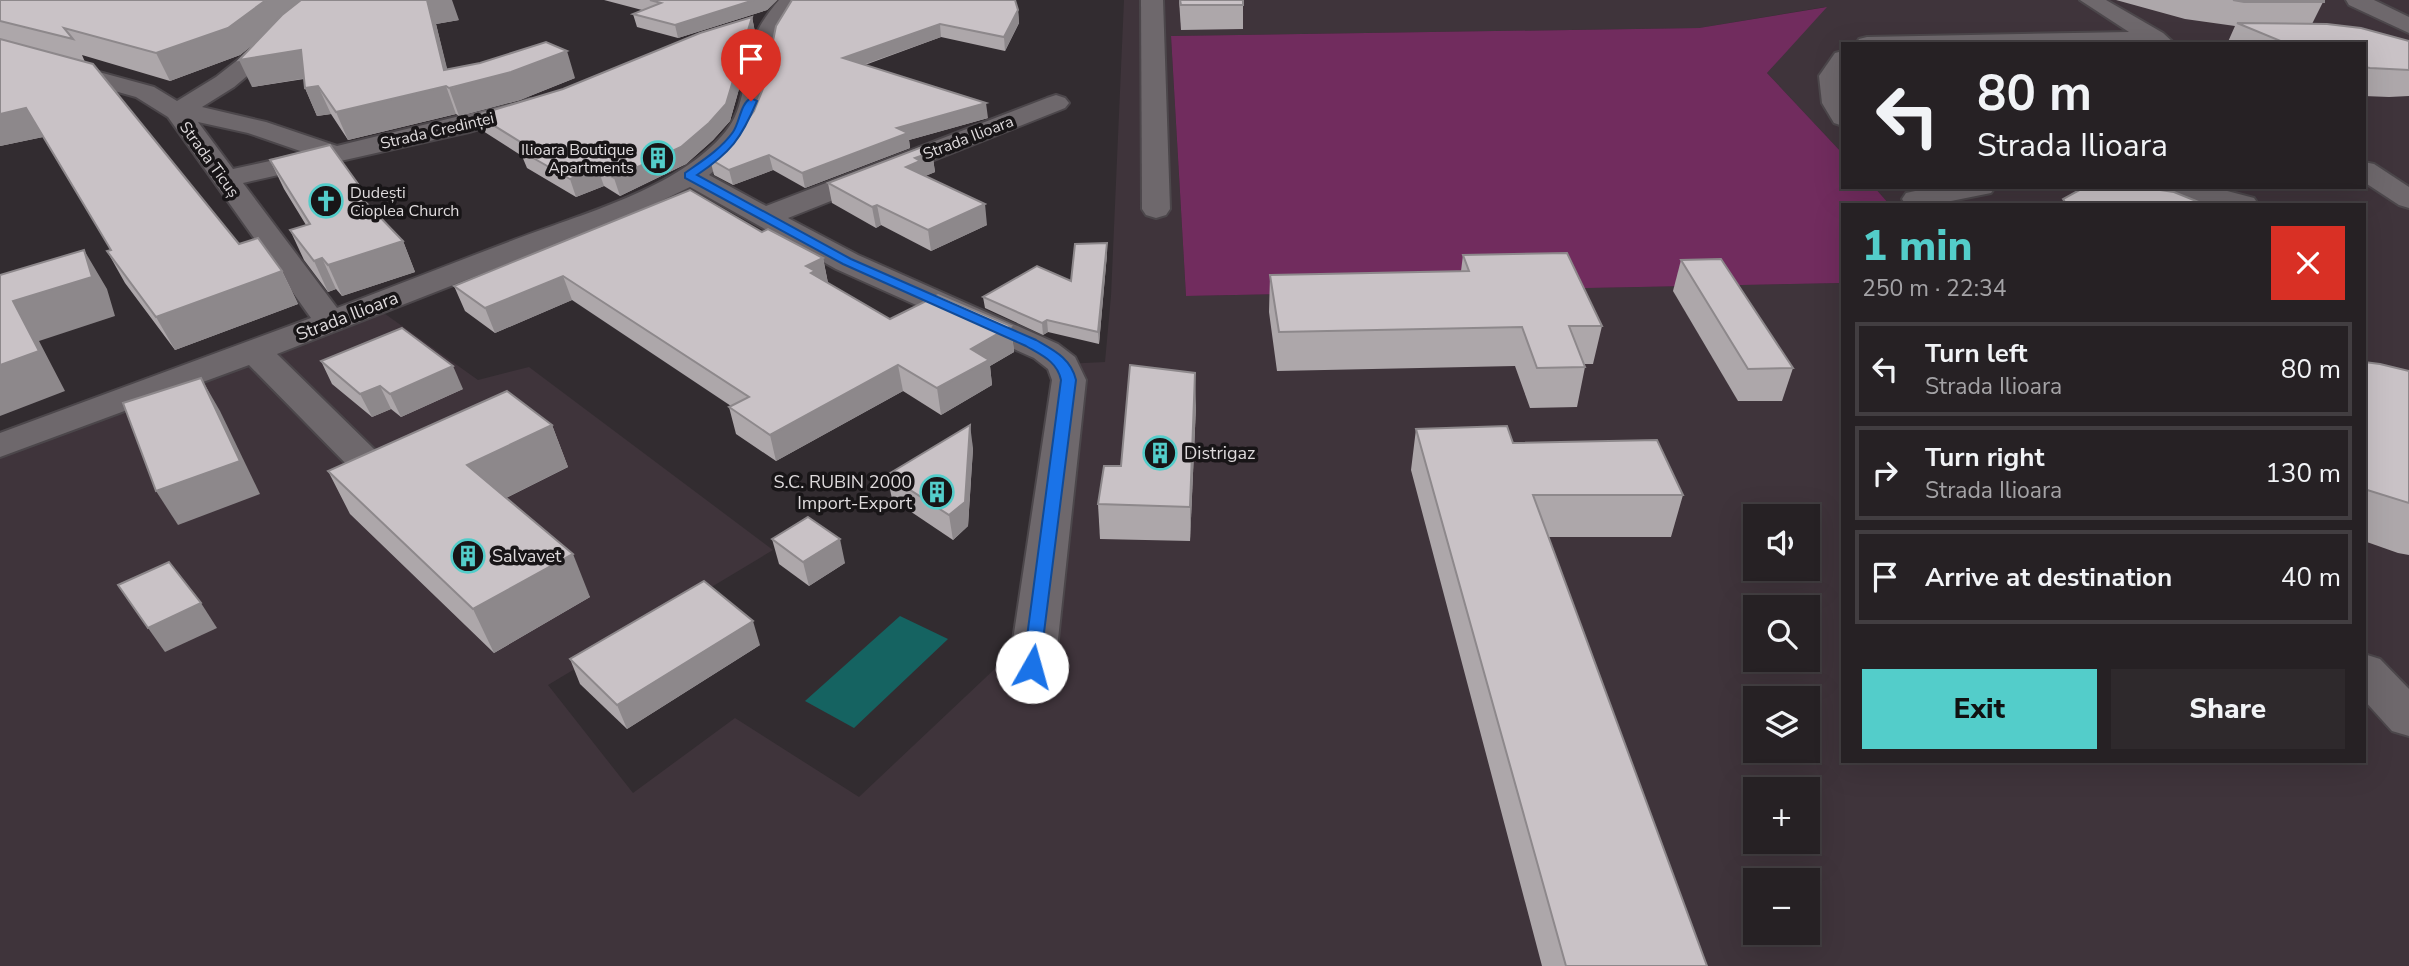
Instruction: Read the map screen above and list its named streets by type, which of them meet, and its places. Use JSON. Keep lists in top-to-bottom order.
{
  "streets": {
    "street": ["Strada Credinței", "Strada Ilioara", "Strada Ticuș"]
  },
  "crossings": [
    ["Strada Credinței", "Strada Ticuș"],
    ["Strada Ilioara", "Strada Ticuș"]
  ],
  "places": {
    "building": [
      "Ilioara Boutique Apartments",
      "Distrigaz",
      "S.C. RUBIN 2000 Import-Export",
      "Salvavet"
    ],
    "church": ["Dudești Cioplea Church"]
  },
  "page": {
    "turn": ["80 m", "Strada Ilioara"],
    "heading": ["1 min", "250 m · 22:34"],
    "list": [
      {
        "name": "Turn left",
        "note": "Strada Ilioara",
        "value": "80 m"
      },
      {
        "name": "Turn right",
        "note": "Strada Ilioara",
        "value": "130 m"
      },
      {
        "name": "Arrive at destination",
        "value": "40 m"
      }
    ],
    "map_buttons": ["+", "−"],
    "buttons": ["Exit", "Share"]
  }
}
